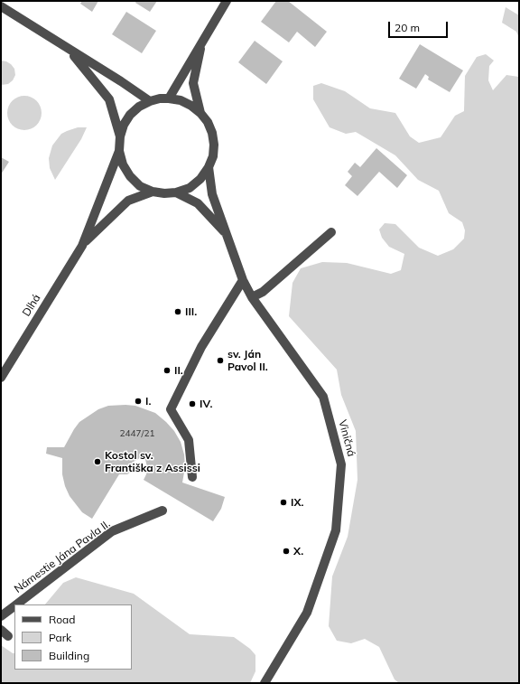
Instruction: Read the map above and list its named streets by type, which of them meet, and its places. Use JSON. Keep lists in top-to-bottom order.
{
  "streets": {
    "street": ["Dlhá", "Viničná", "Námestie Jána Pavla II."]
  },
  "places": [
    "III.",
    "sv. Ján Pavol II.",
    "II.",
    "I.",
    "IV.",
    "Kostol sv. Františka z Assissi",
    "IX.",
    "X."
  ],
  "house_numbers": ["2447/21"],
  "legend": ["Road", "Park", "Building"],
  "scale_bar": "20 m"
}
